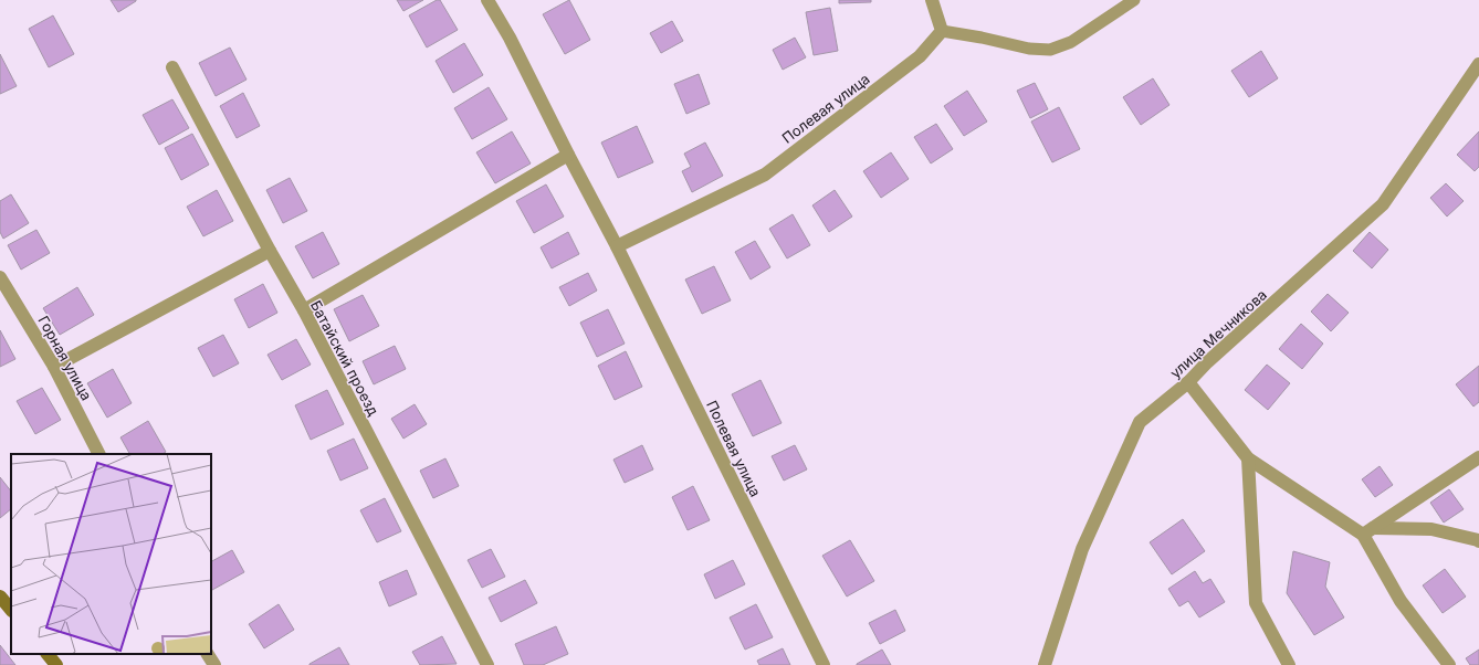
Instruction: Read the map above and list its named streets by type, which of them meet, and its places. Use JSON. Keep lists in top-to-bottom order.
{
  "streets": {
    "street": [
      "Полевая улица",
      "улица Мечникова",
      "Горная улица",
      "Батайский проезд"
    ]
  }
}
